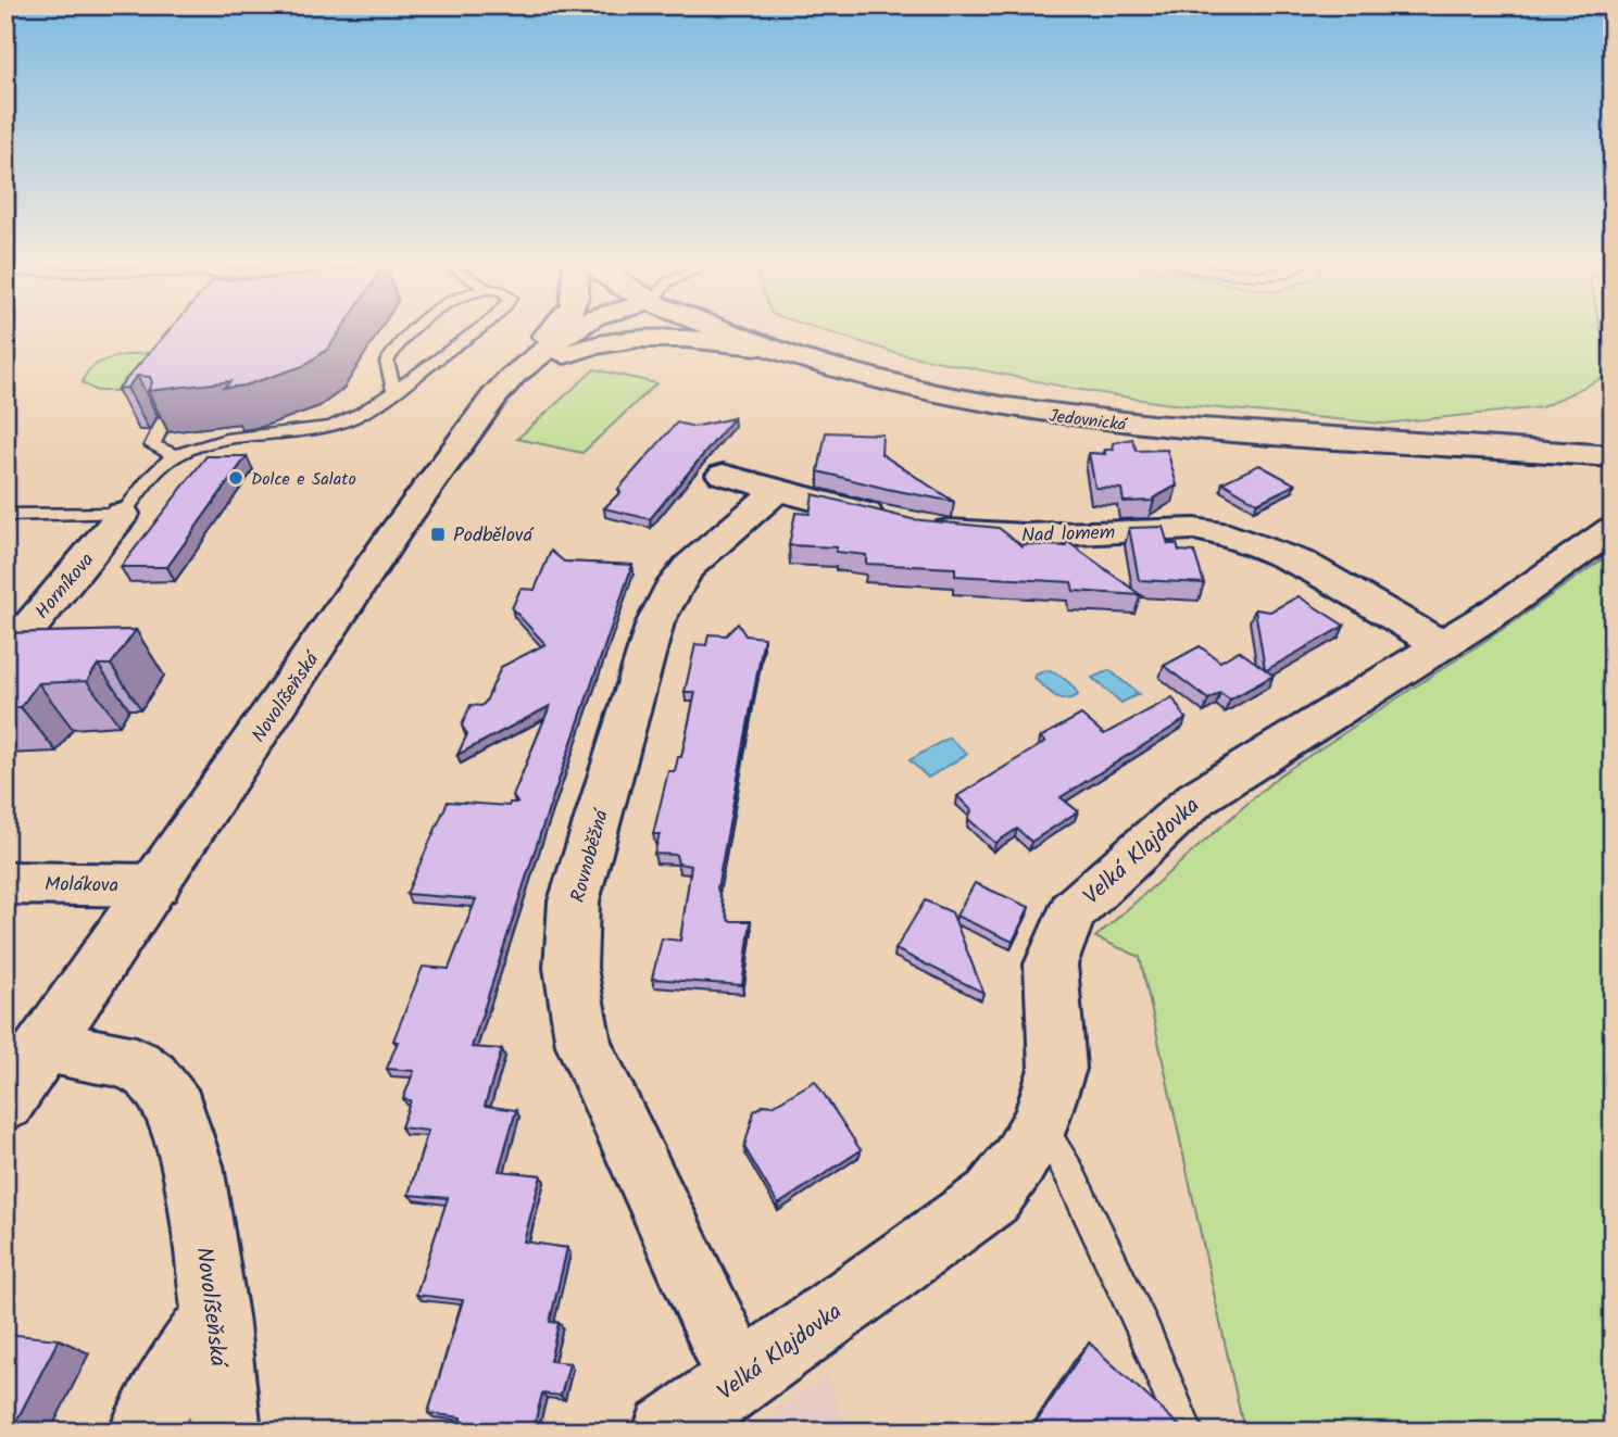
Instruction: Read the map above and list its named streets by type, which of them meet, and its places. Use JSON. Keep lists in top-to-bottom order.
{
  "streets": {
    "street": [
      "Jedovnická",
      "Nad lomem",
      "Horníkova",
      "Novolíšeňská",
      "Velká Klajdovka",
      "Rovnoběžná",
      "Molákova"
    ]
  },
  "crossings": [
    ["Nad lomem", "Velká Klajdovka"],
    ["Nad lomem", "Rovnoběžná"],
    ["Novolíšeňská", "Molákova"],
    ["Velká Klajdovka", "Rovnoběžná"]
  ],
  "places": {
    "other": ["Dolce e Salato"],
    "transit": ["Podbělová"]
  }
}
